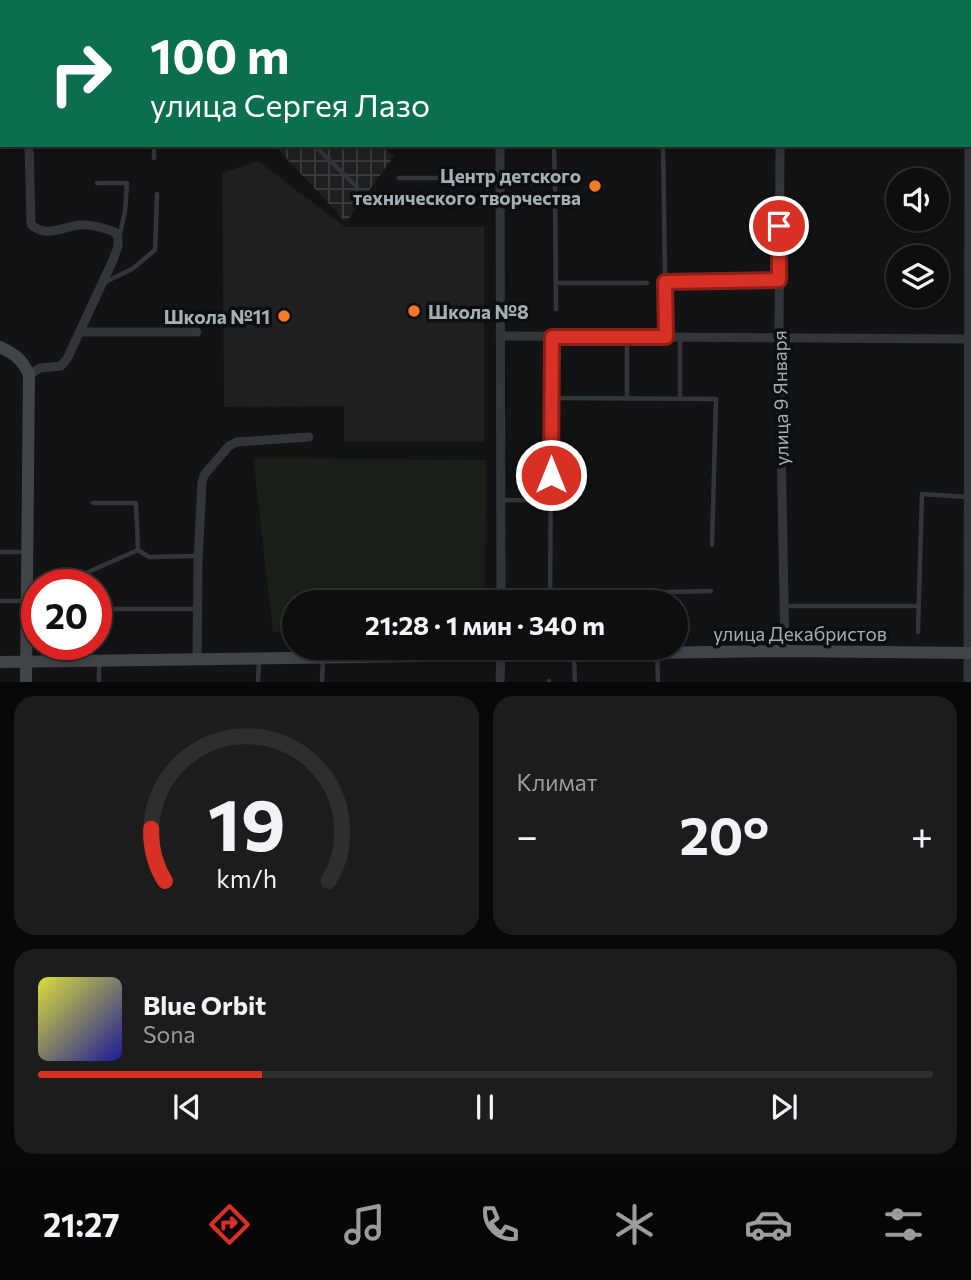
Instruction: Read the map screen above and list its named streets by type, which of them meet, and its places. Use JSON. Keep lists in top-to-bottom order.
{
  "streets": {
    "main road": ["улица Декабристов"],
    "street": ["улица 9 Января"]
  },
  "crossings": [
    ["улица 9 Января", "улица Декабристов"]
  ],
  "places": ["Центр детского технического творчества", "Школа №8", "Школа №11"],
  "page": {
    "turn": ["100 m", "улица Сергея Лазо"],
    "limit": "20",
    "trip": "21:28 · 1 мин · 340 m",
    "tile": "Климат",
    "heat": ["−", "20°", "+"],
    "song": ["Blue Orbit", "Sona"],
    "tabs": "21:27",
    "gauge": ["19", "km/h"]
  }
}
